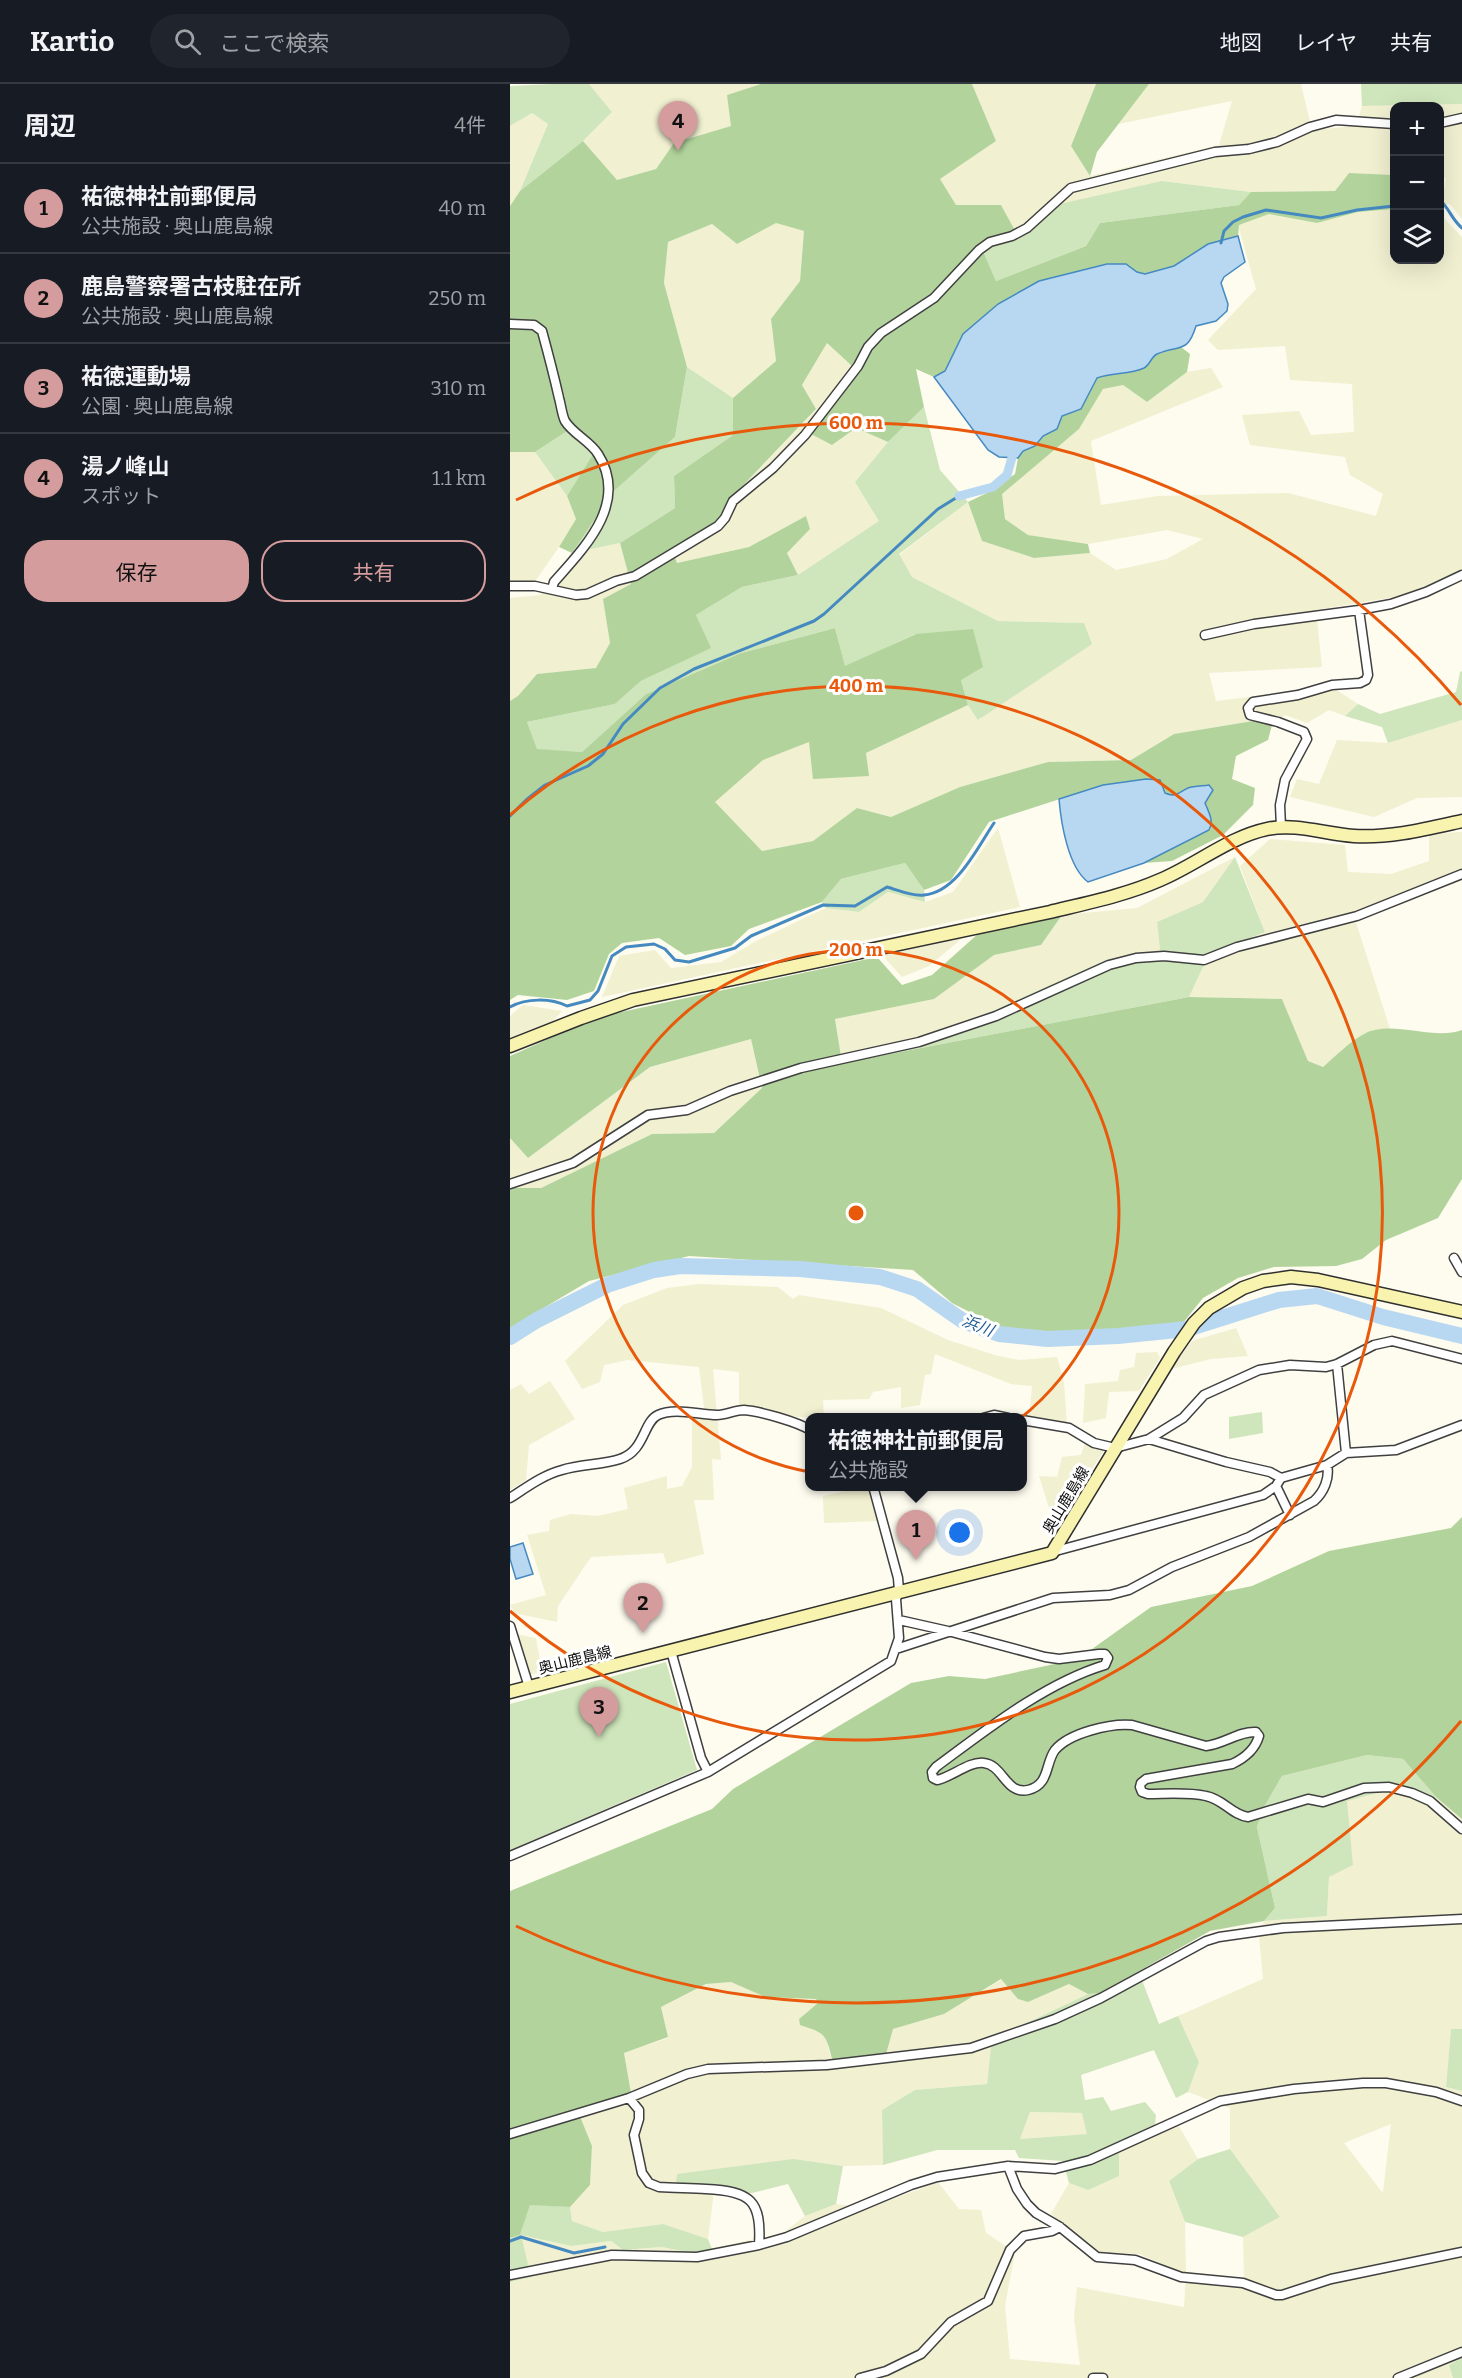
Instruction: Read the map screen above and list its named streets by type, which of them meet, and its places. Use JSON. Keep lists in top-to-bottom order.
{
  "streets": {
    "main road": ["奥山鹿島線"]
  },
  "water": ["浜川"],
  "page": {
    "header": "Kartio",
    "search": "ここで検索",
    "nav": ["地図", "レイヤ", "共有"],
    "heading": ["周辺", "4件"],
    "pins": [
      "4",
      "1",
      "2",
      "3"
    ],
    "map_buttons": ["+", "−"],
    "list": [
      {
        "mark": "1",
        "name": "祐徳神社前郵便局",
        "note": "公共施設 · 奥山鹿島線",
        "value": "40 m"
      },
      {
        "mark": "2",
        "name": "鹿島警察署古枝駐在所",
        "note": "公共施設 · 奥山鹿島線",
        "value": "250 m"
      },
      {
        "mark": "3",
        "name": "祐徳運動場",
        "note": "公園 · 奥山鹿島線",
        "value": "310 m"
      },
      {
        "mark": "4",
        "name": "湯ノ峰山",
        "note": "スポット",
        "value": "1.1 km"
      }
    ],
    "buttons": ["保存", "共有"],
    "popup": ["祐徳神社前郵便局", "公共施設"]
  },
  "rings": ["600 m", "400 m", "200 m"]
}
